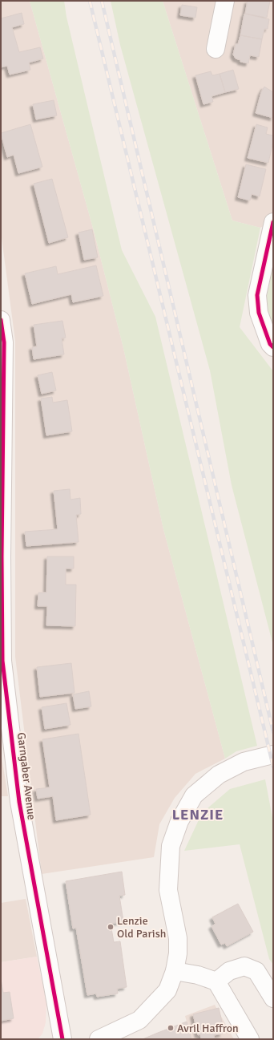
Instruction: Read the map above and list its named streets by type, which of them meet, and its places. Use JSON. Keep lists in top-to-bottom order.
{
  "streets": {
    "street": ["Garngaber Avenue"]
  },
  "districts": ["LENZIE"],
  "places": ["Lenzie Old Parish", "Avril Haffron"]
}
